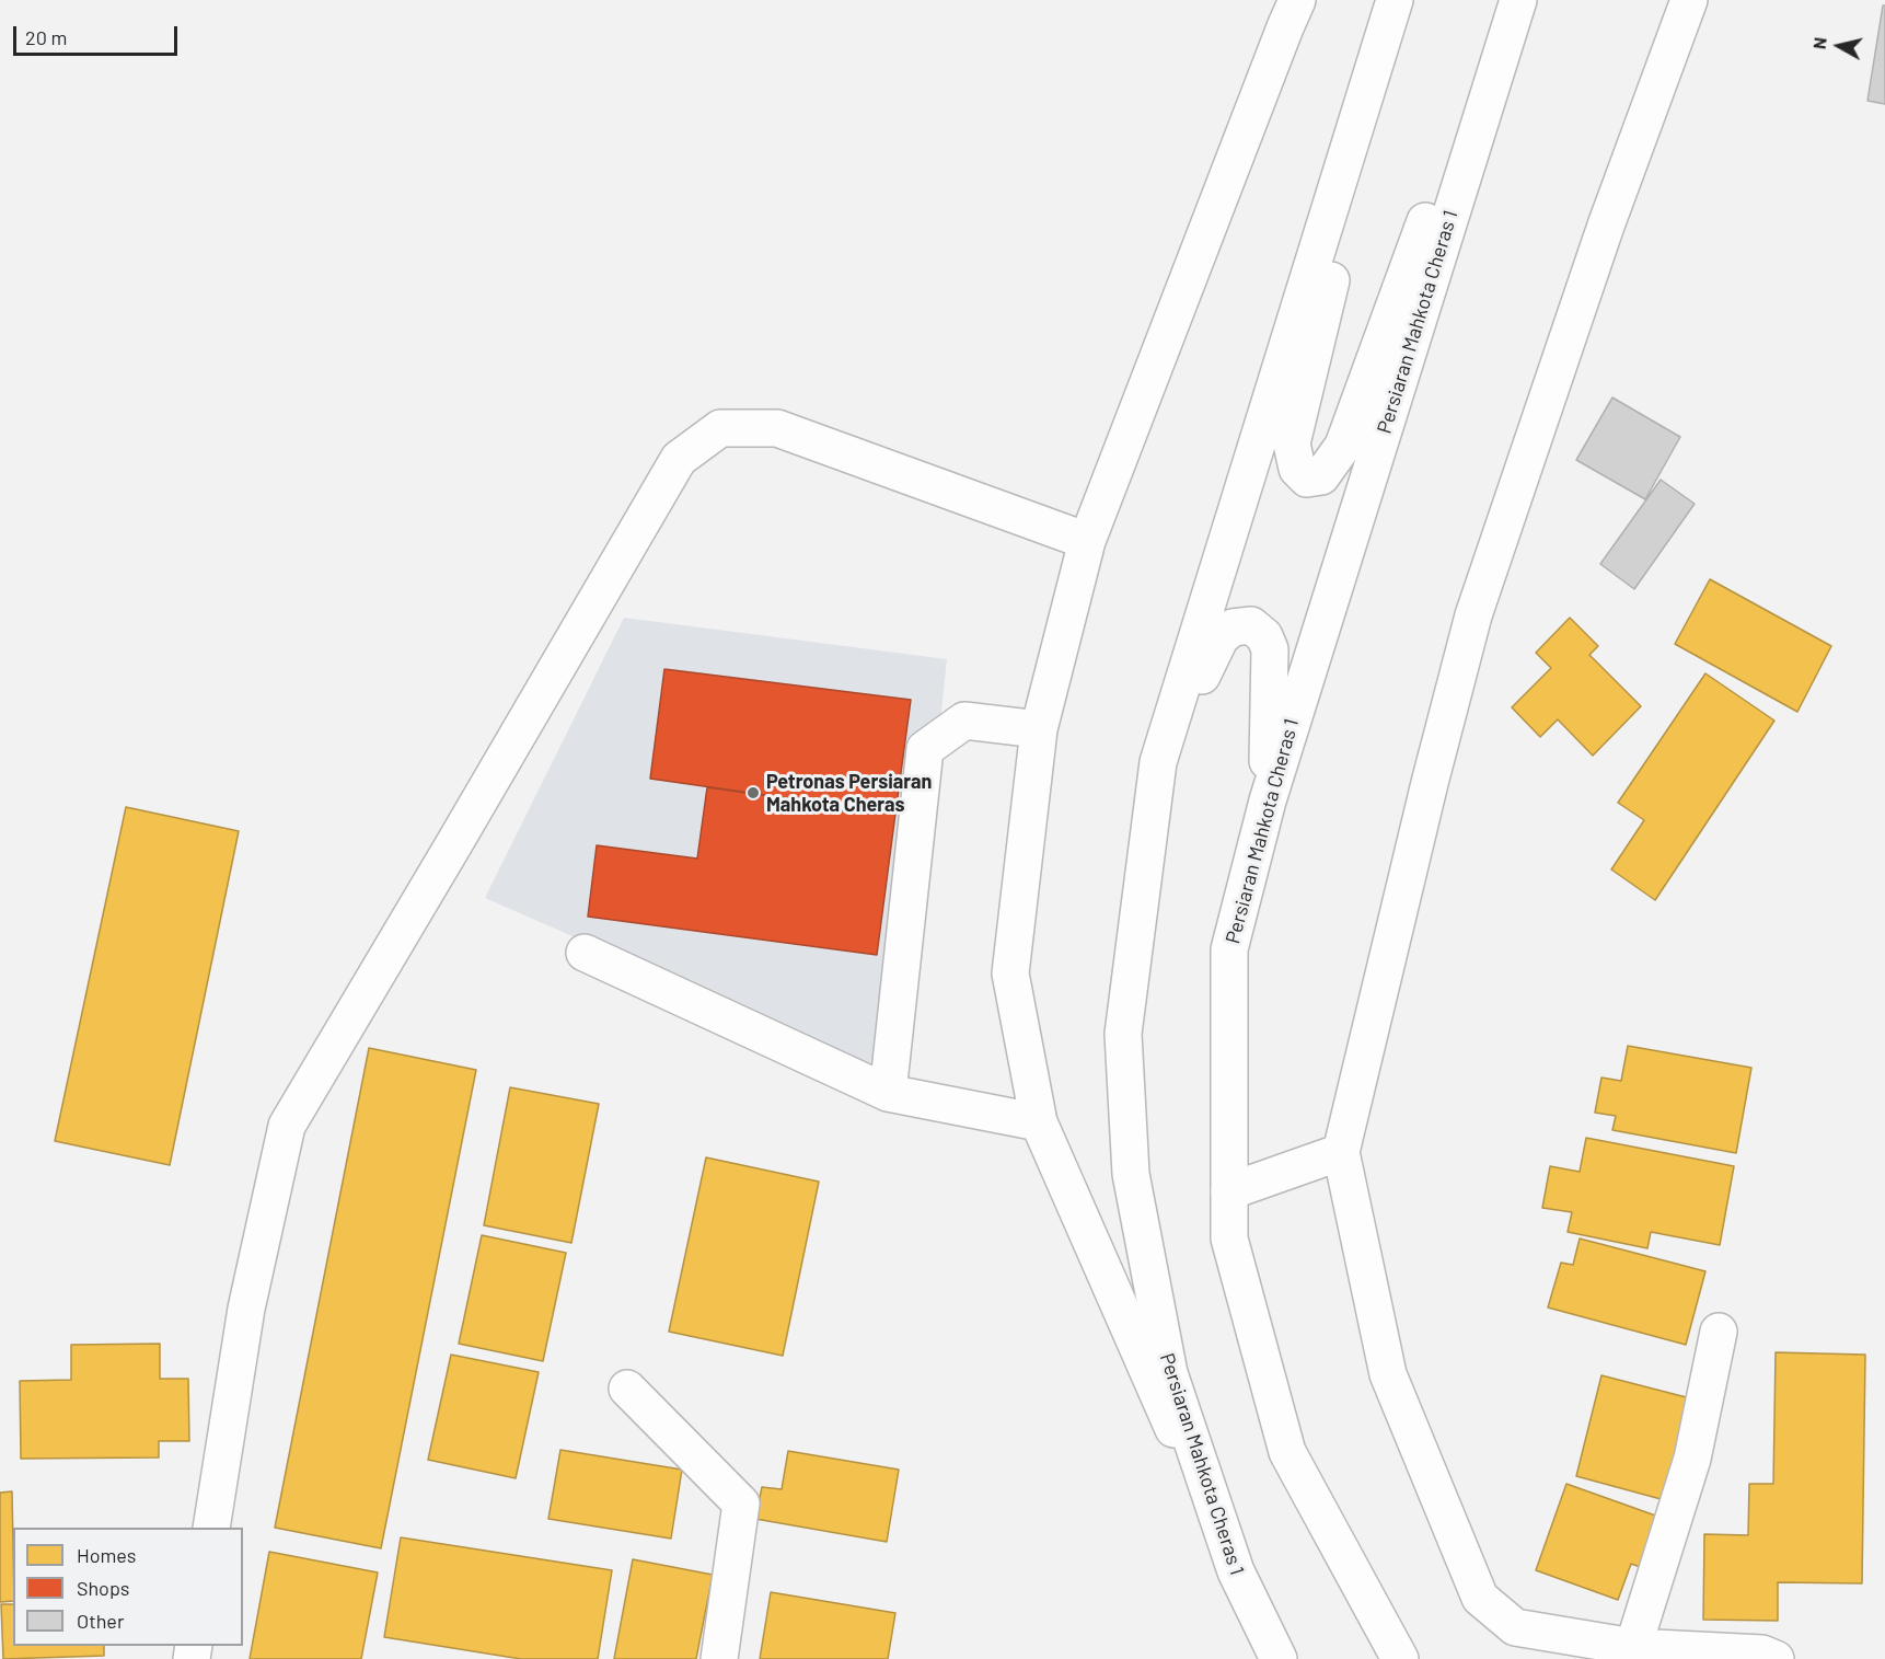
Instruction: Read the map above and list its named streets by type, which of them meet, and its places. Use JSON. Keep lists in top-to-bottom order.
{
  "streets": {
    "main road": ["Persiaran Mahkota Cheras 1"]
  },
  "places": ["Petronas Persiaran Mahkota Cheras"],
  "legend": ["Homes", "Shops", "Other"],
  "scale_bar": "20 m",
  "north": "left"
}
